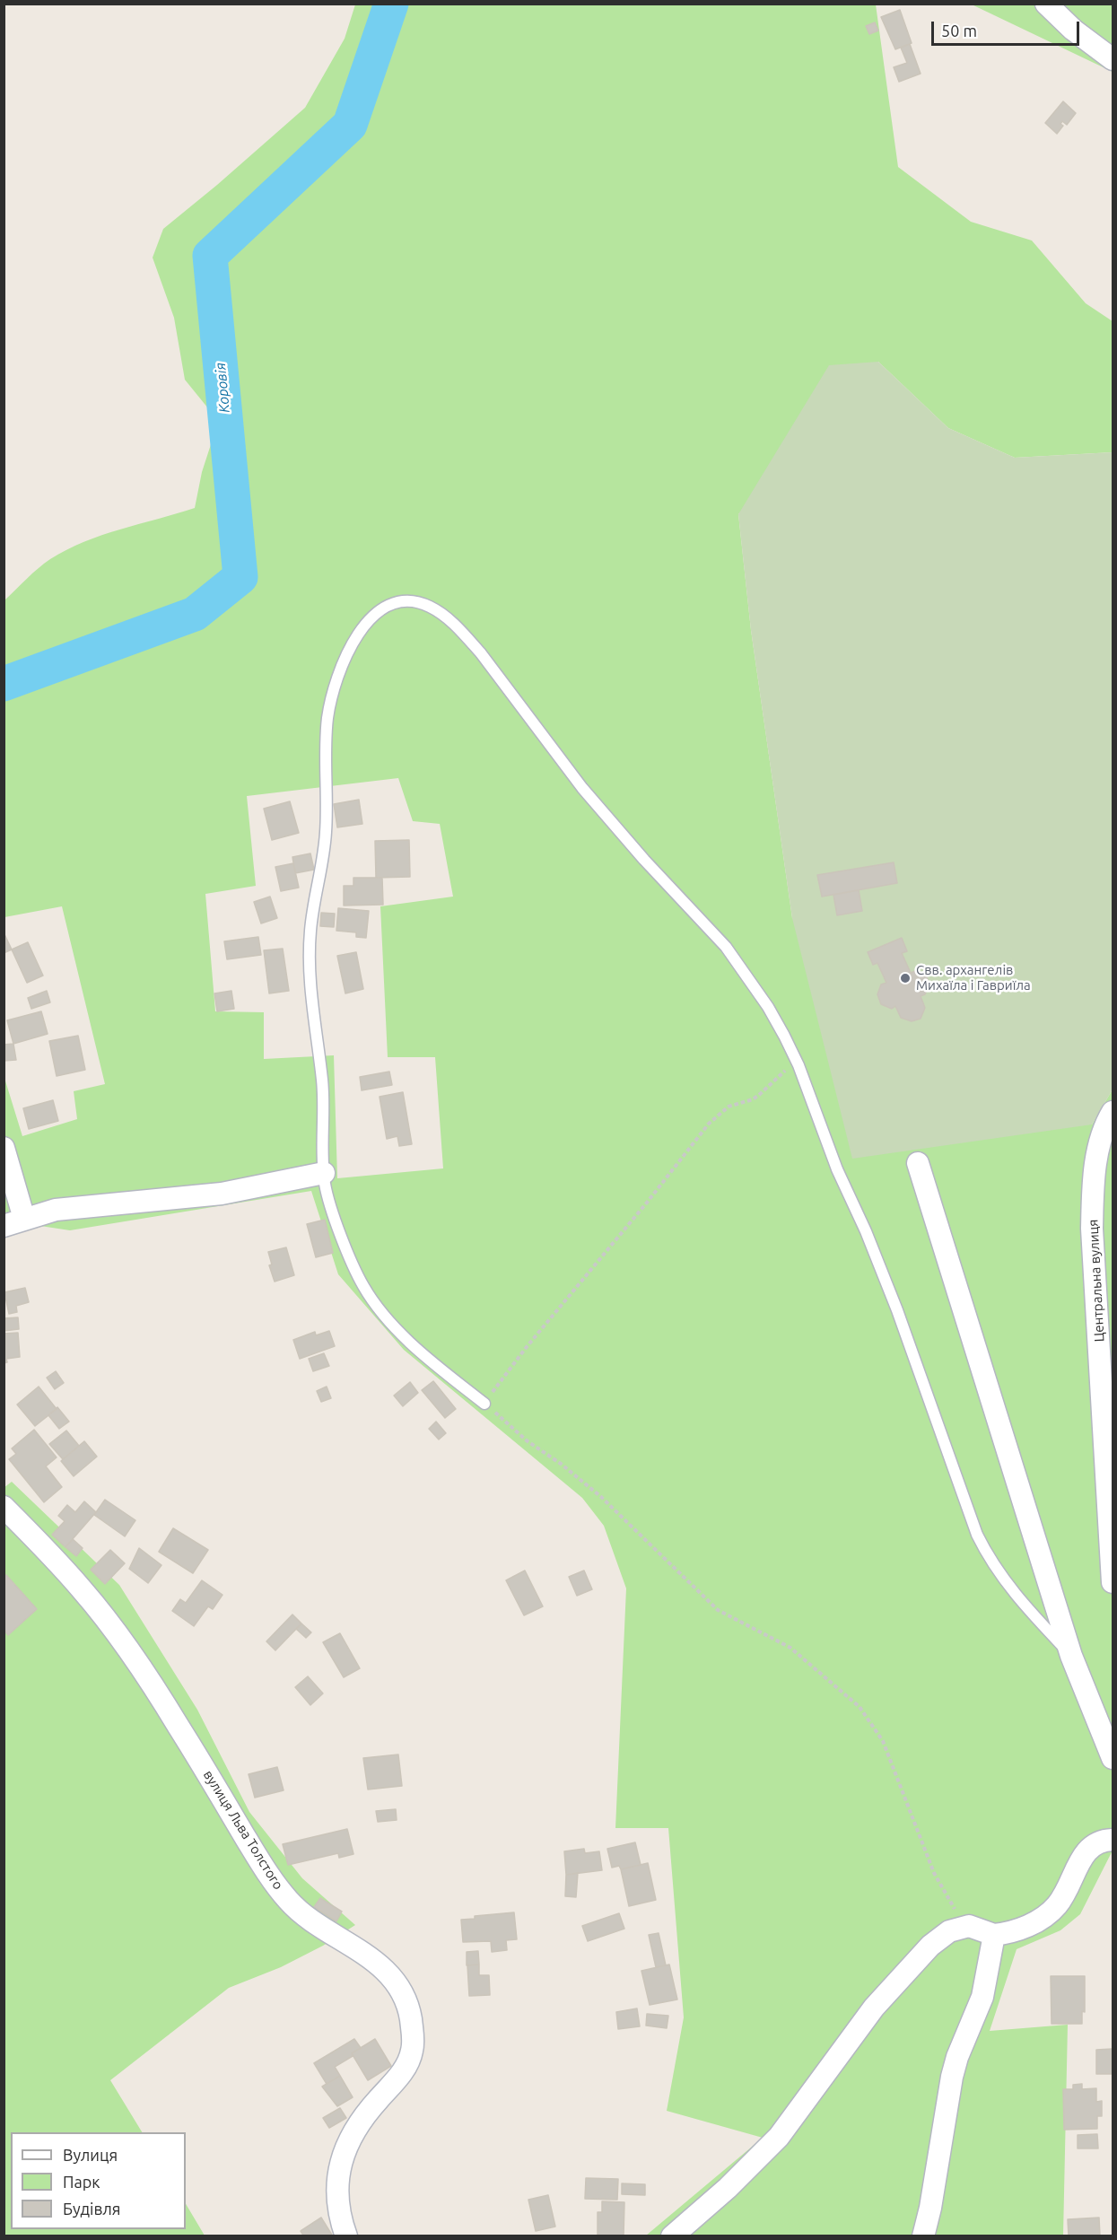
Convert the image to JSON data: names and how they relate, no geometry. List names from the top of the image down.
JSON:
{
  "streets": {
    "street": ["Центральна вулиця", "вулиця Льва Толстого"]
  },
  "water": ["Коровія"],
  "places": ["Свв. архангелів Михаїла і Гавриїла"],
  "legend": ["Вулиця", "Парк", "Будівля"],
  "scale_bar": "50 m"
}
